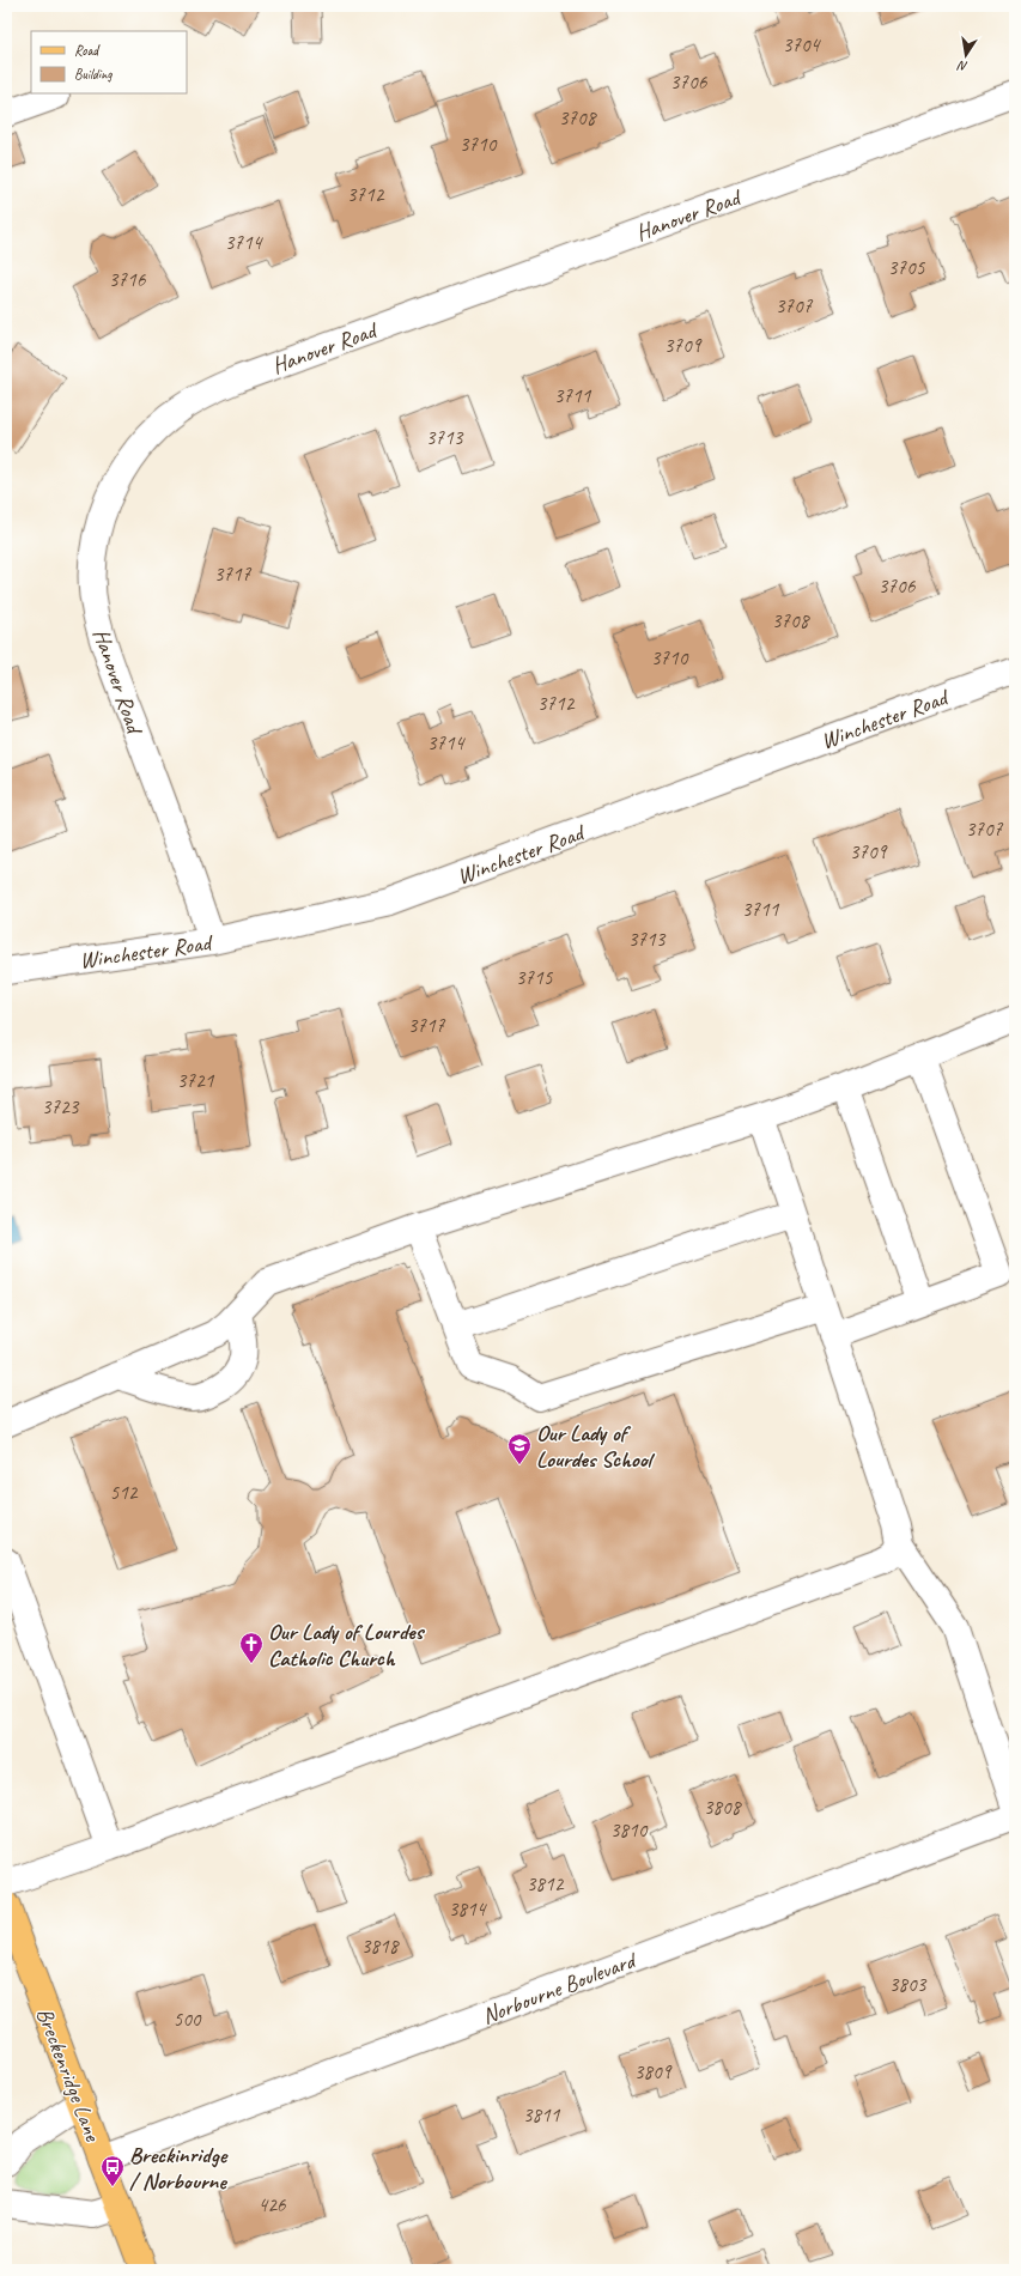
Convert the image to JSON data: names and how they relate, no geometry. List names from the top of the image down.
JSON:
{
  "streets": {
    "main road": ["Breckenridge Lane"],
    "street": ["Hanover Road", "Winchester Road", "Norbourne Boulevard"]
  },
  "crossings": [
    ["Hanover Road", "Winchester Road"],
    ["Norbourne Boulevard", "Breckenridge Lane"]
  ],
  "places": {
    "school or university": ["Our Lady of Lourdes School"],
    "church": ["Our Lady of Lourdes Catholic Church"],
    "bus stop": ["Breckinridge / Norbourne"]
  },
  "house_numbers": [
    "3704",
    "3706",
    "3708",
    "3710",
    "3712",
    "3714",
    "3705",
    "3716",
    "3707",
    "3709",
    "3711",
    "3713",
    "3717",
    "3706",
    "3708",
    "3710",
    "3712",
    "3714",
    "3707",
    "3709",
    "3711",
    "3713",
    "3715",
    "3717",
    "3721",
    "3723",
    "512",
    "3808",
    "3810",
    "3812",
    "3814",
    "3818",
    "3803",
    "500",
    "3809",
    "3811",
    "426"
  ],
  "legend": ["Road", "Building"],
  "north": "bottom"
}
